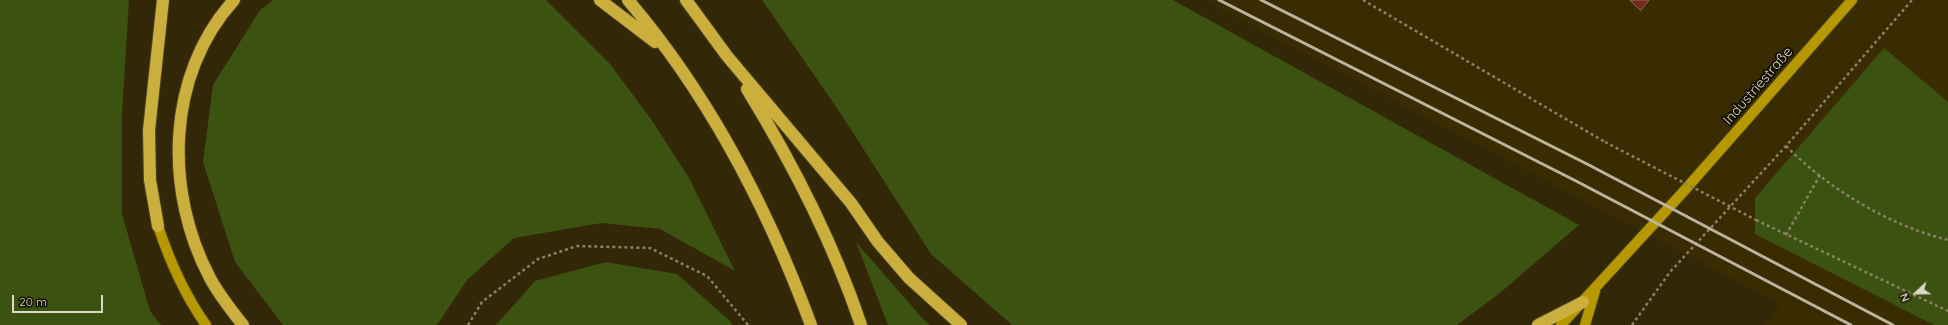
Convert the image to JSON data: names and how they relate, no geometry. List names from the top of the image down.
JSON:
{
  "streets": {
    "main road": ["Industriestraße"]
  },
  "scale_bar": "20 m",
  "north": "left"
}
